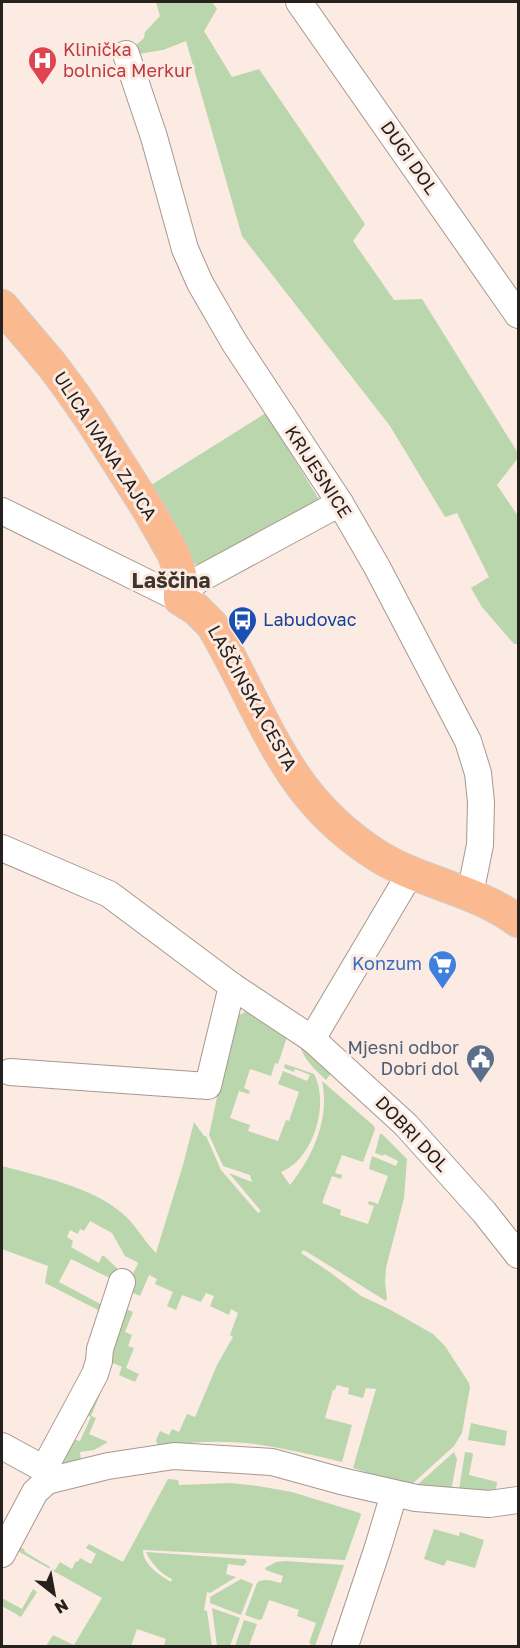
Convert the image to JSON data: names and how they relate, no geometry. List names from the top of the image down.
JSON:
{
  "streets": {
    "main road": ["ULICA IVANA ZAJCA", "LAŠČINSKA CESTA"],
    "street": ["DUGI DOL", "KRIJESNICE", "DOBRI DOL"]
  },
  "crossings": [
    ["ULICA IVANA ZAJCA", "LAŠČINSKA CESTA"],
    ["KRIJESNICE", "LAŠČINSKA CESTA"]
  ],
  "districts": ["Laščina"],
  "places": {
    "hospital": ["Klinička bolnica Merkur"],
    "bus stop": ["Labudovac"],
    "supermarket": ["Konzum"],
    "public building": ["Mjesni odbor Dobri dol"]
  },
  "north": "bottom right"
}
